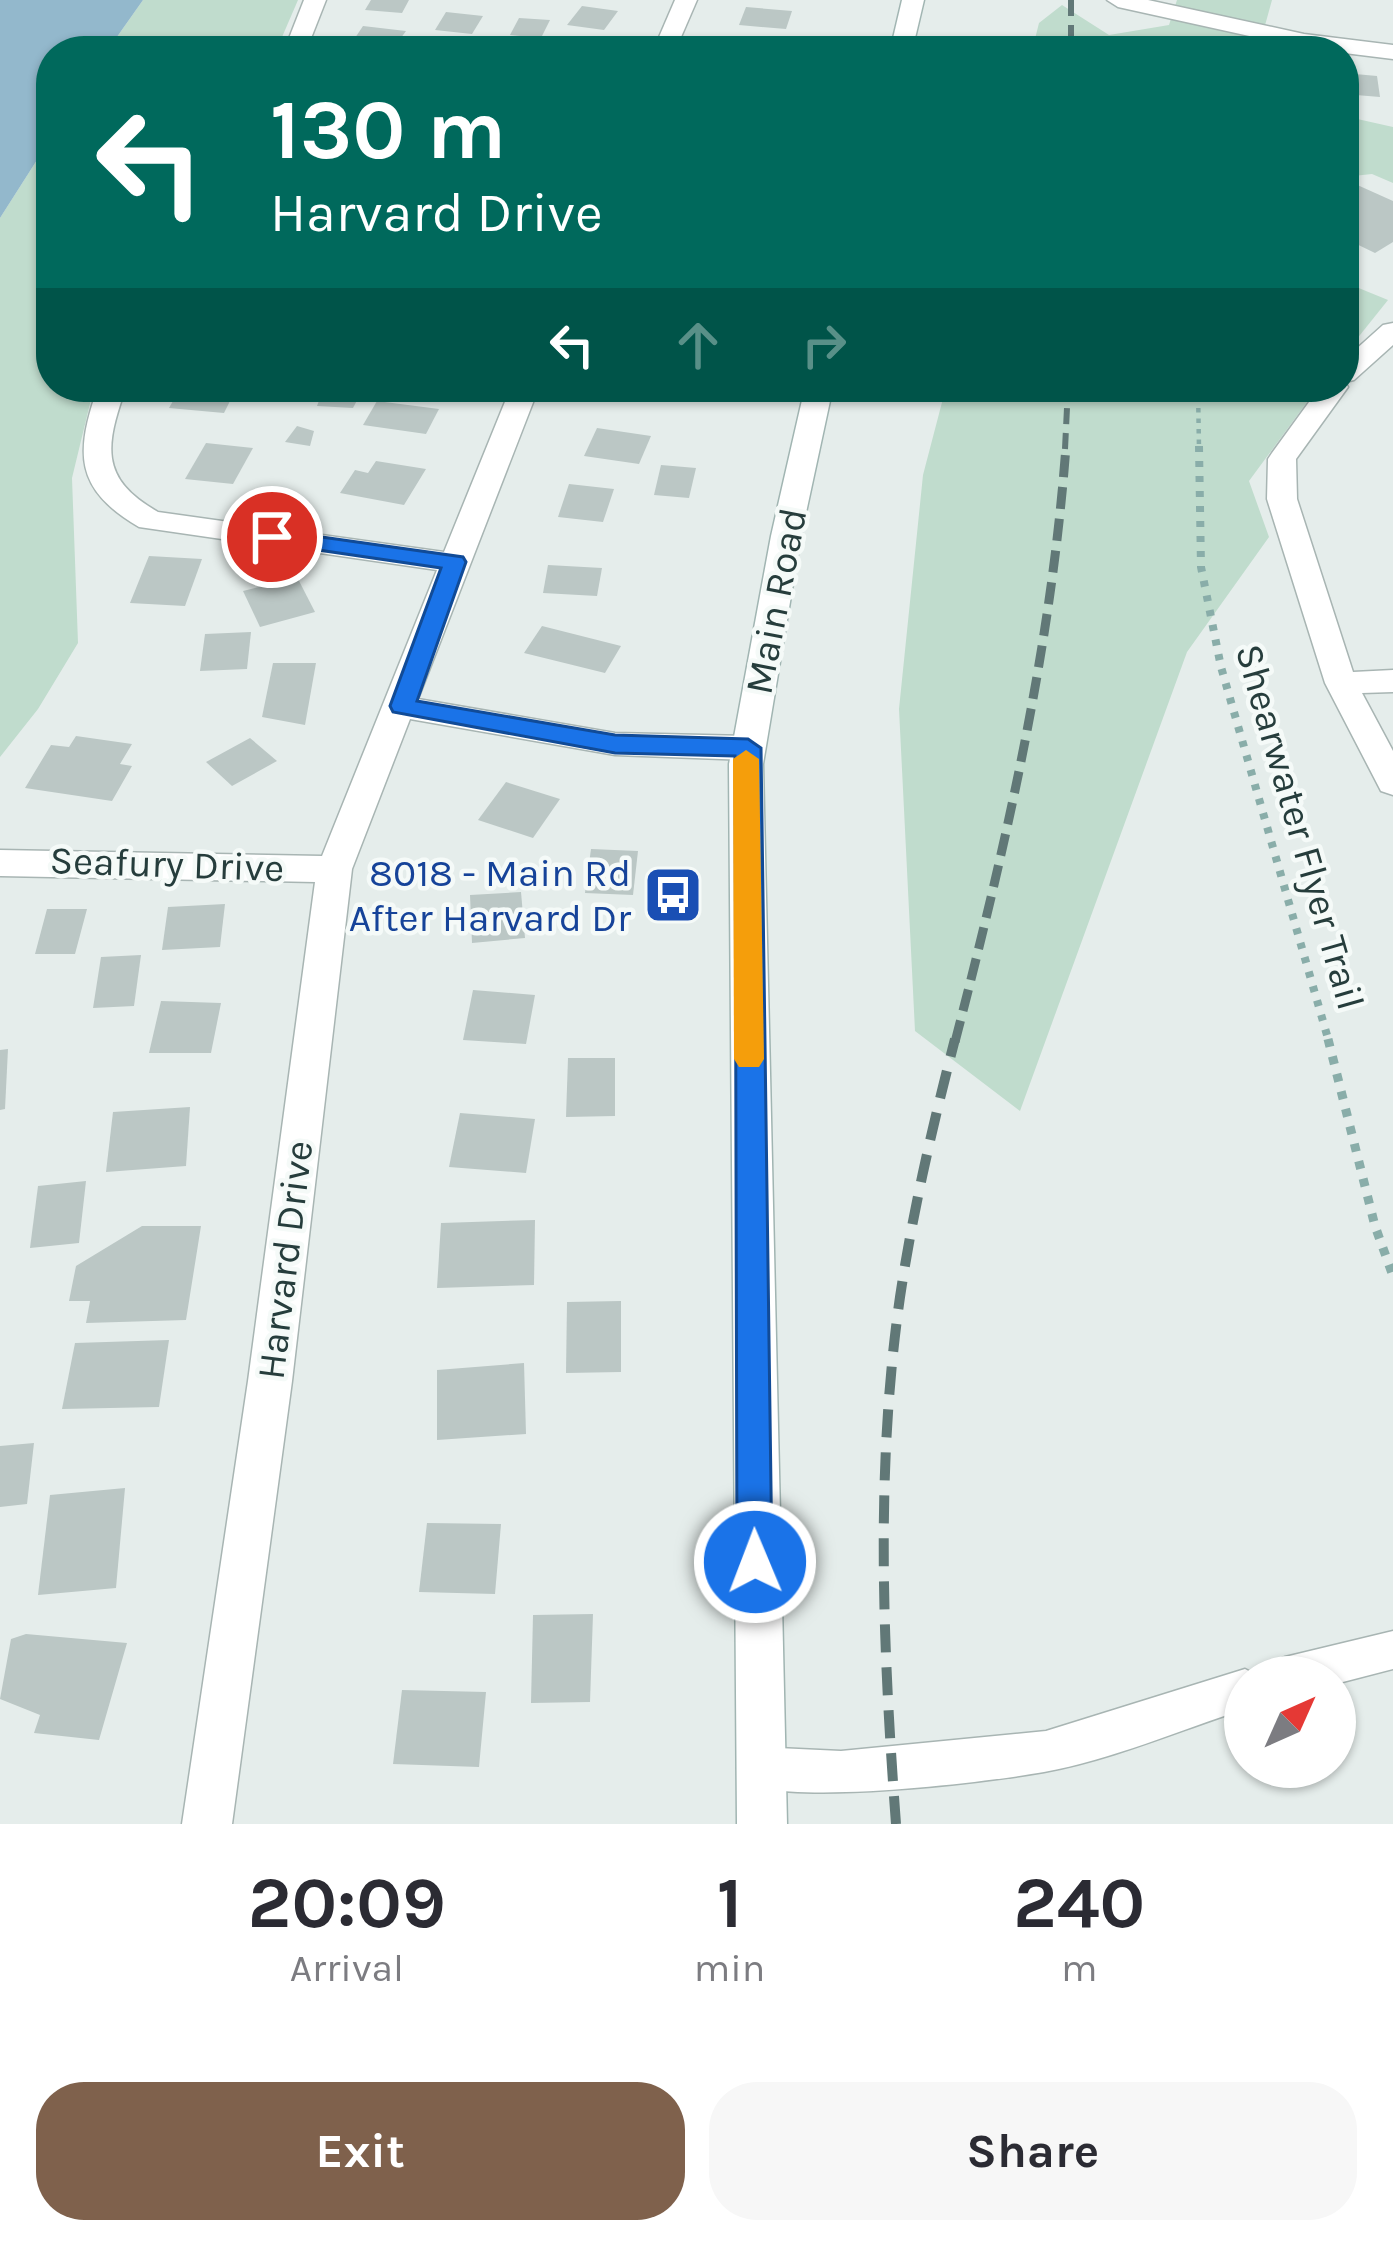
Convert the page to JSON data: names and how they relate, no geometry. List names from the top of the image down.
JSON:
{
  "streets": {
    "street": ["Main Road", "Seafury Drive", "Harvard Drive"],
    "path": ["Shearwater Flyer Trail"]
  },
  "crossings": [
    ["Seafury Drive", "Harvard Drive"]
  ],
  "places": {
    "bus stop": ["8018 - Main Rd After Harvard Dr"]
  },
  "north": "top right",
  "page": {
    "turn": ["130 m", "Harvard Drive"],
    "eta": [
      "20:09",
      "Arrival",
      "1",
      "min",
      "240",
      "m"
    ],
    "buttons": ["Exit", "Share"]
  }
}
